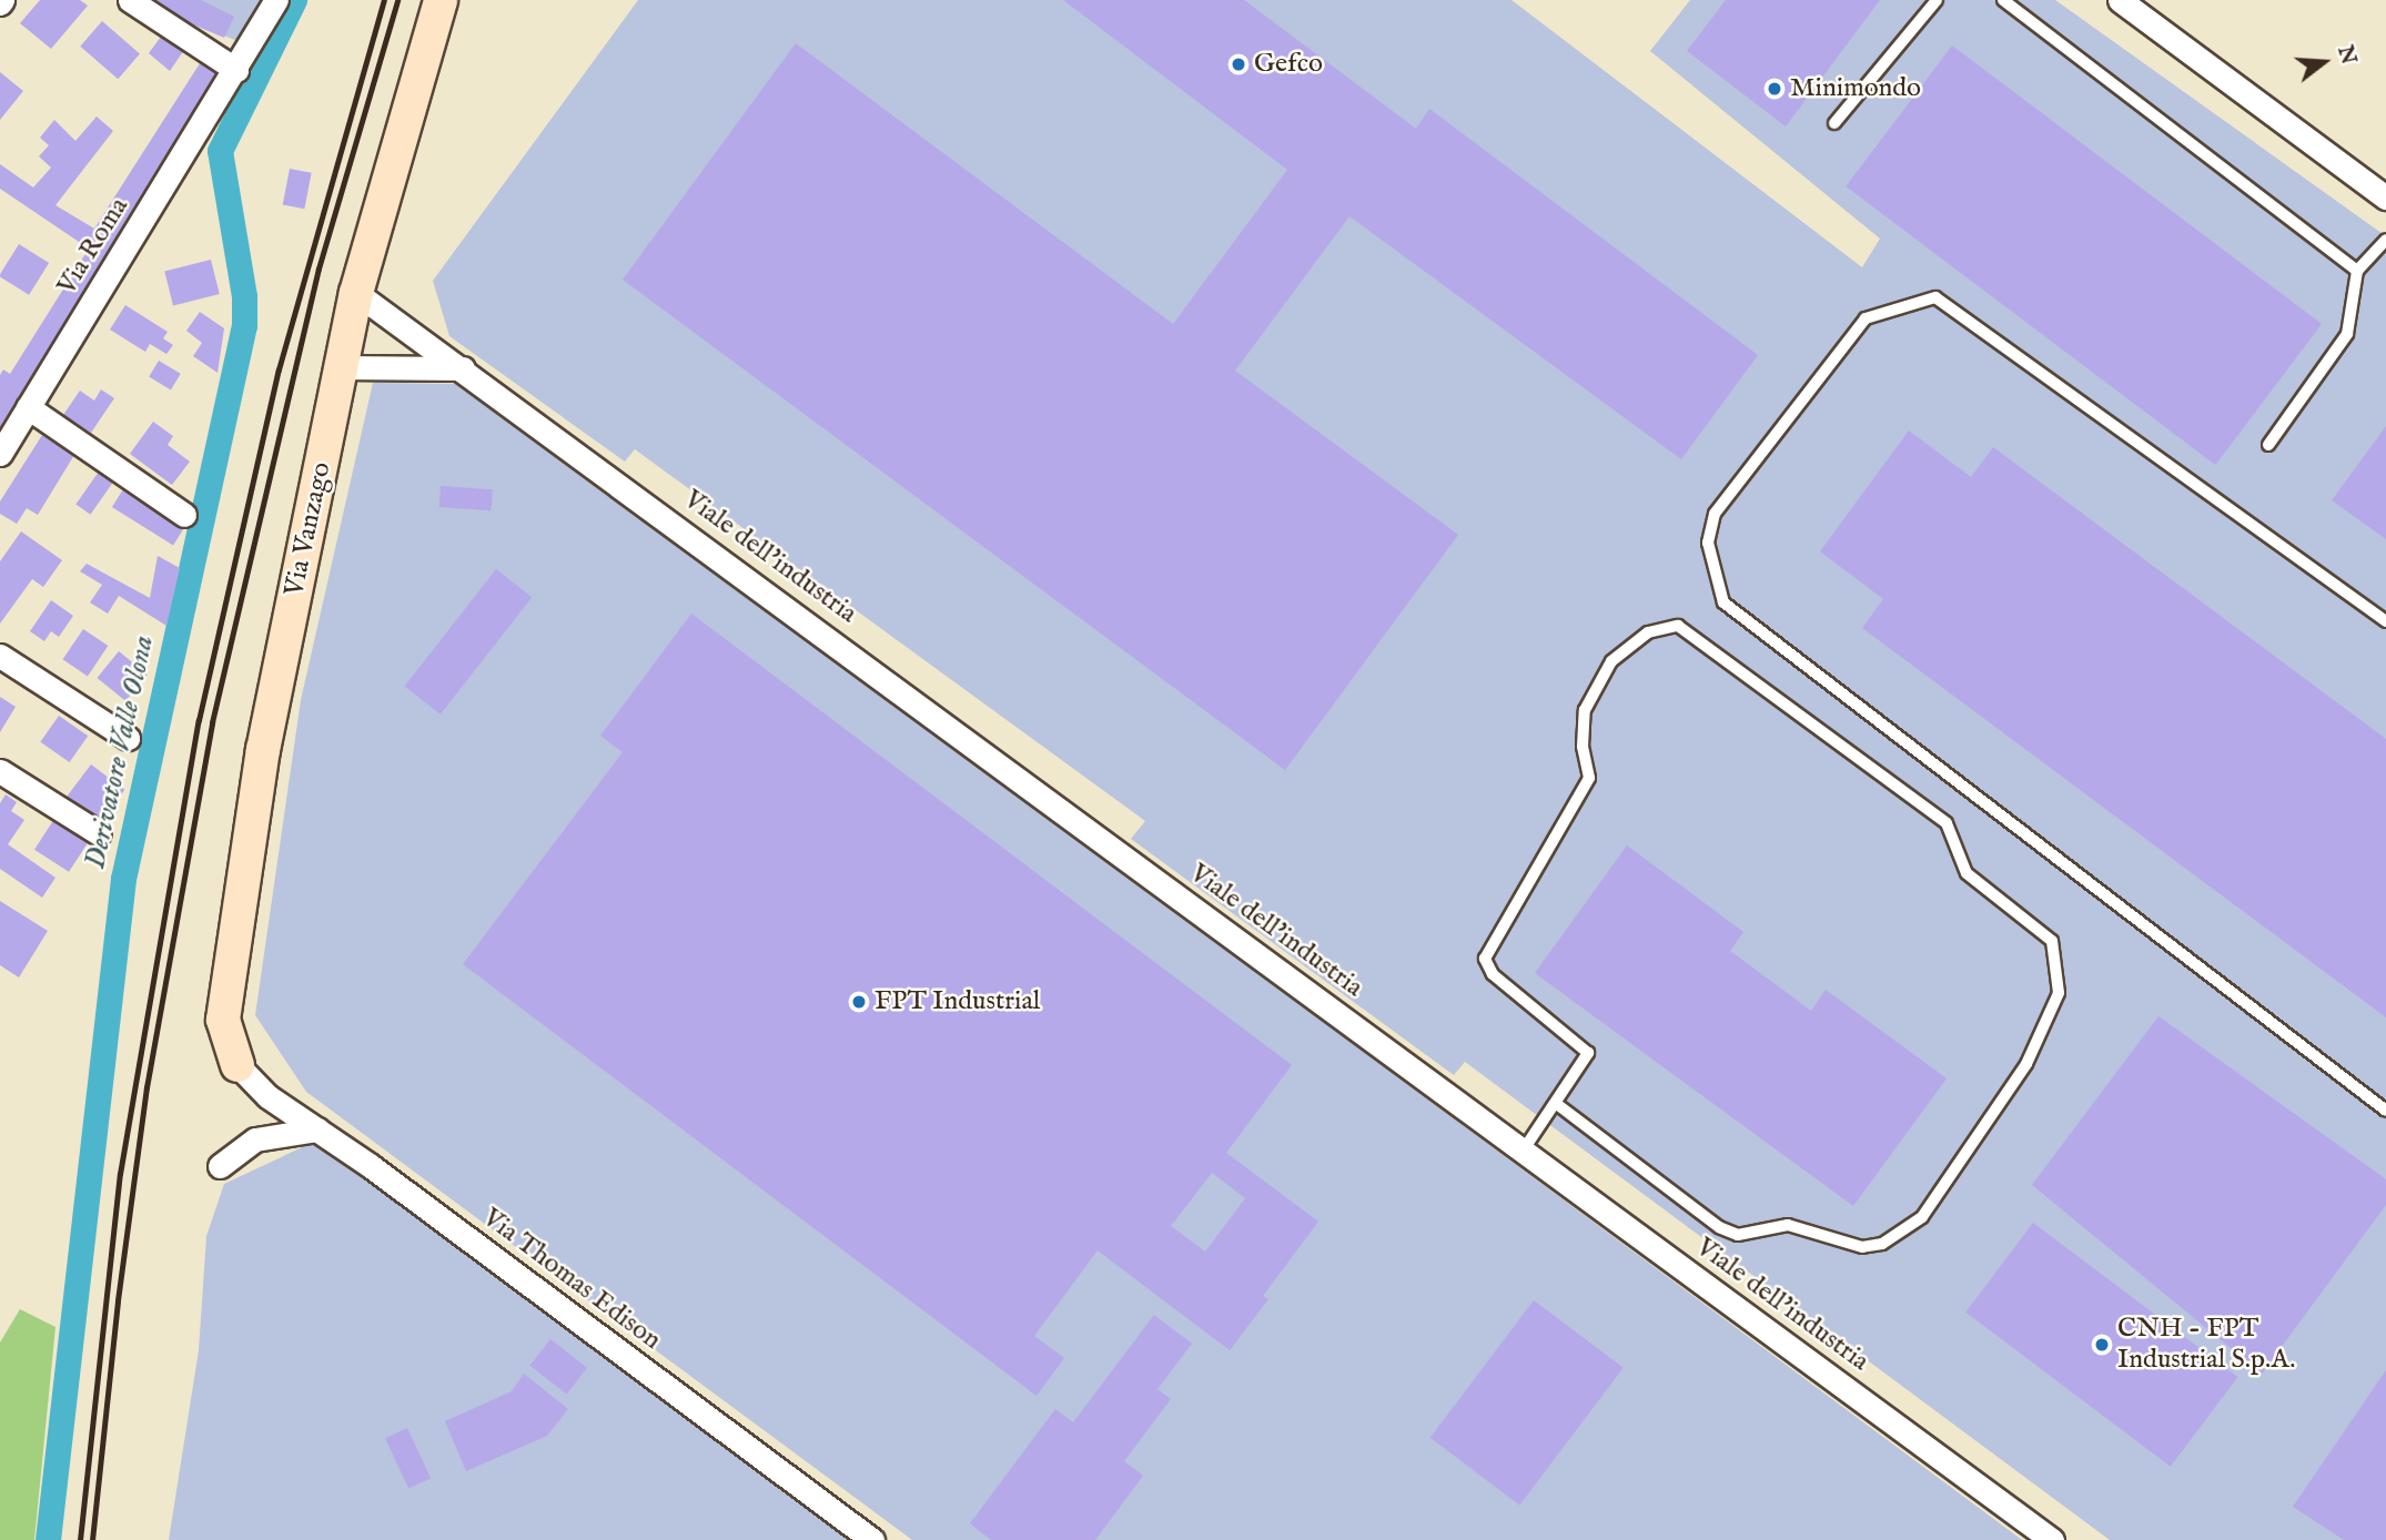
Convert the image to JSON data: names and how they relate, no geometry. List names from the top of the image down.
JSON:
{
  "streets": {
    "street": [
      "Via Roma",
      "Via Vanzago",
      "Viale dell'industria",
      "Via Thomas Edison"
    ]
  },
  "crossings": [
    ["Via Vanzago", "Viale dell'industria"],
    ["Via Vanzago", "Via Thomas Edison"]
  ],
  "water": ["Derivatore Valle Olona"],
  "places": [
    "Gefco",
    "Minimondo",
    "FPT Industrial",
    "CNH - FPT Industrial S.p.A."
  ],
  "north": "right"
}
